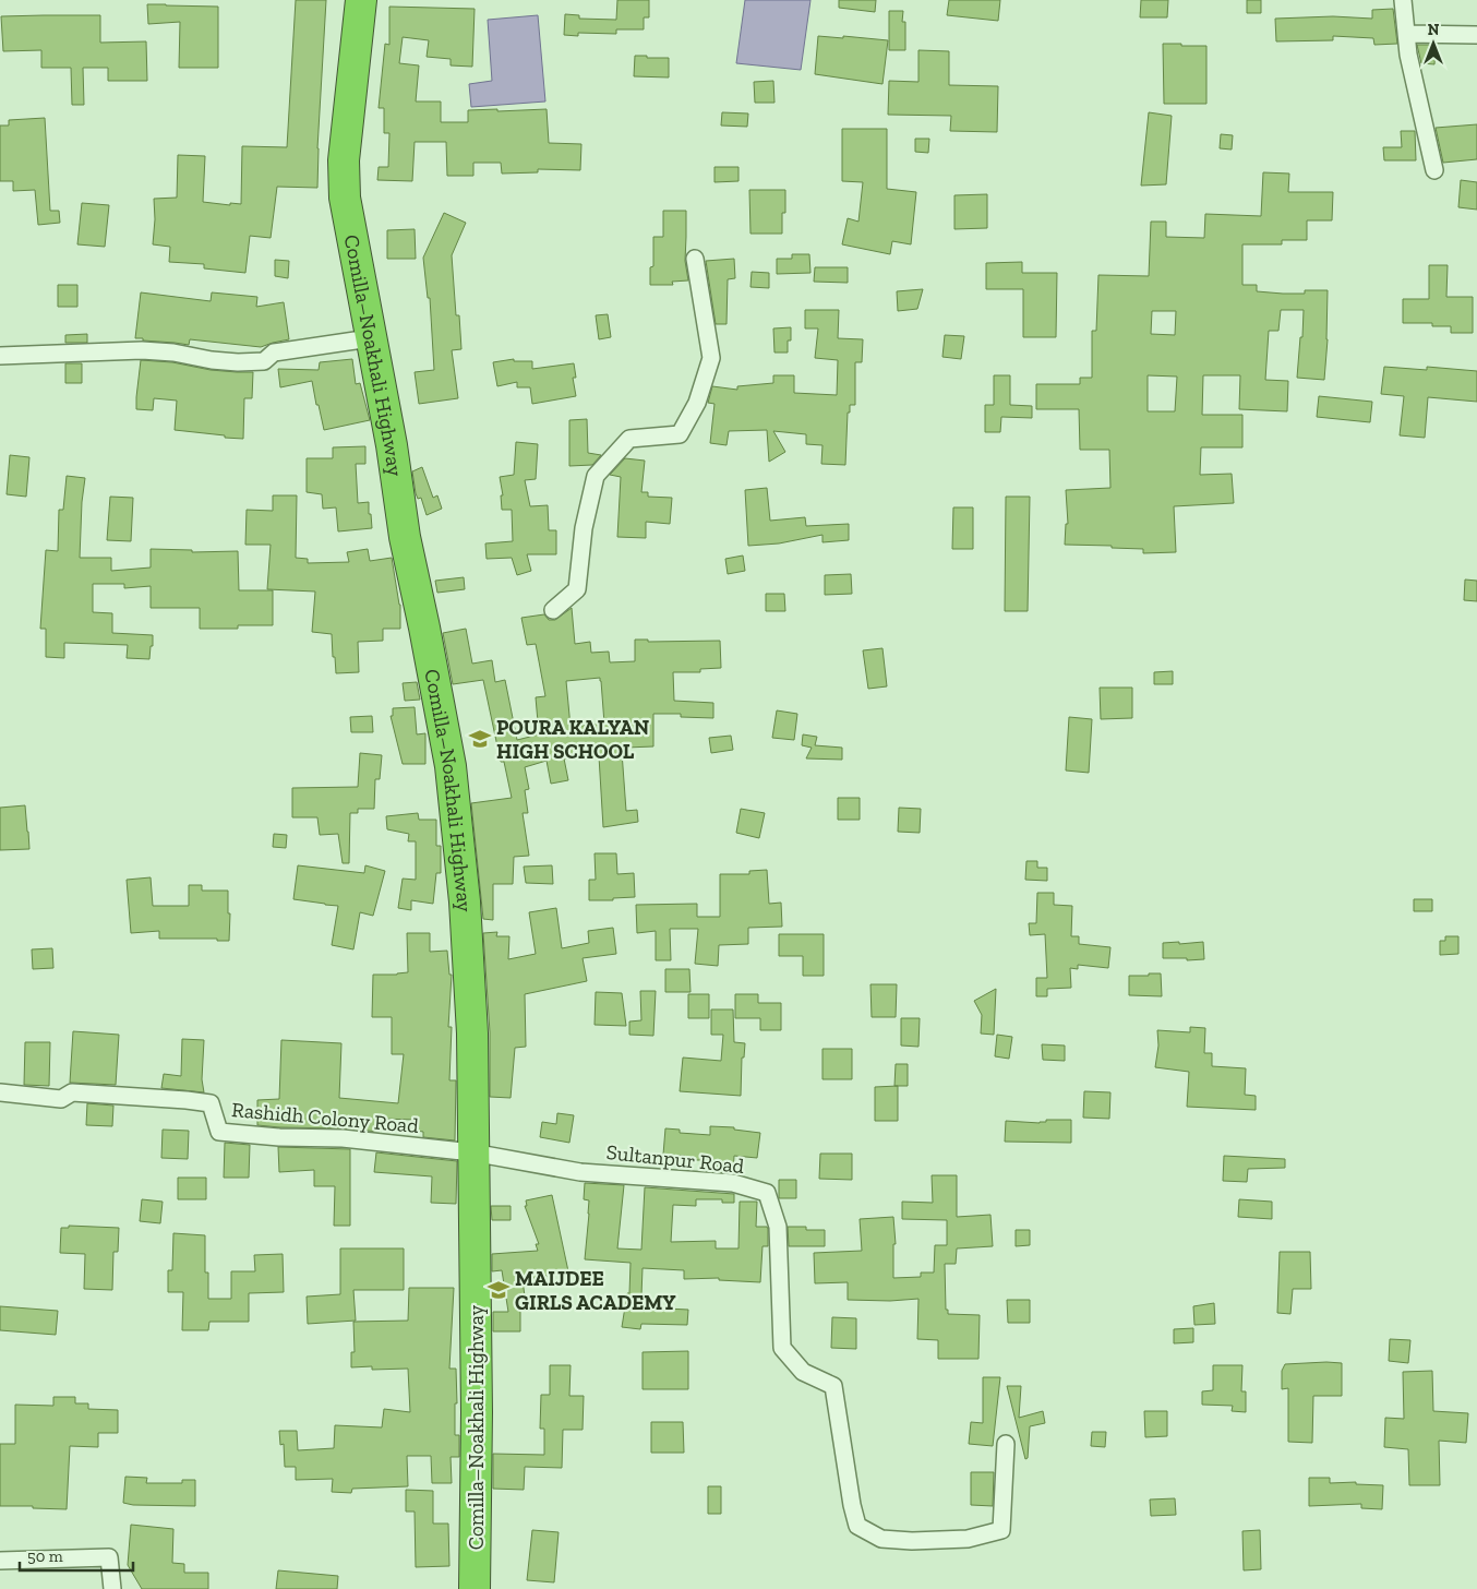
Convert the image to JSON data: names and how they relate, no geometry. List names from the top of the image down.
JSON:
{
  "streets": {
    "highway": ["Comilla–Noakhali Highway"],
    "street": ["Rashidh Colony Road", "Sultanpur Road"]
  },
  "crossings": [
    ["Comilla–Noakhali Highway", "Rashidh Colony Road"],
    ["Comilla–Noakhali Highway", "Sultanpur Road"],
    ["Rashidh Colony Road", "Sultanpur Road"]
  ],
  "places": {
    "school or university": ["POURA KALYAN HIGH SCHOOL", "MAIJDEE GIRLS ACADEMY"]
  },
  "scale_bar": "50 m",
  "north": "top"
}
